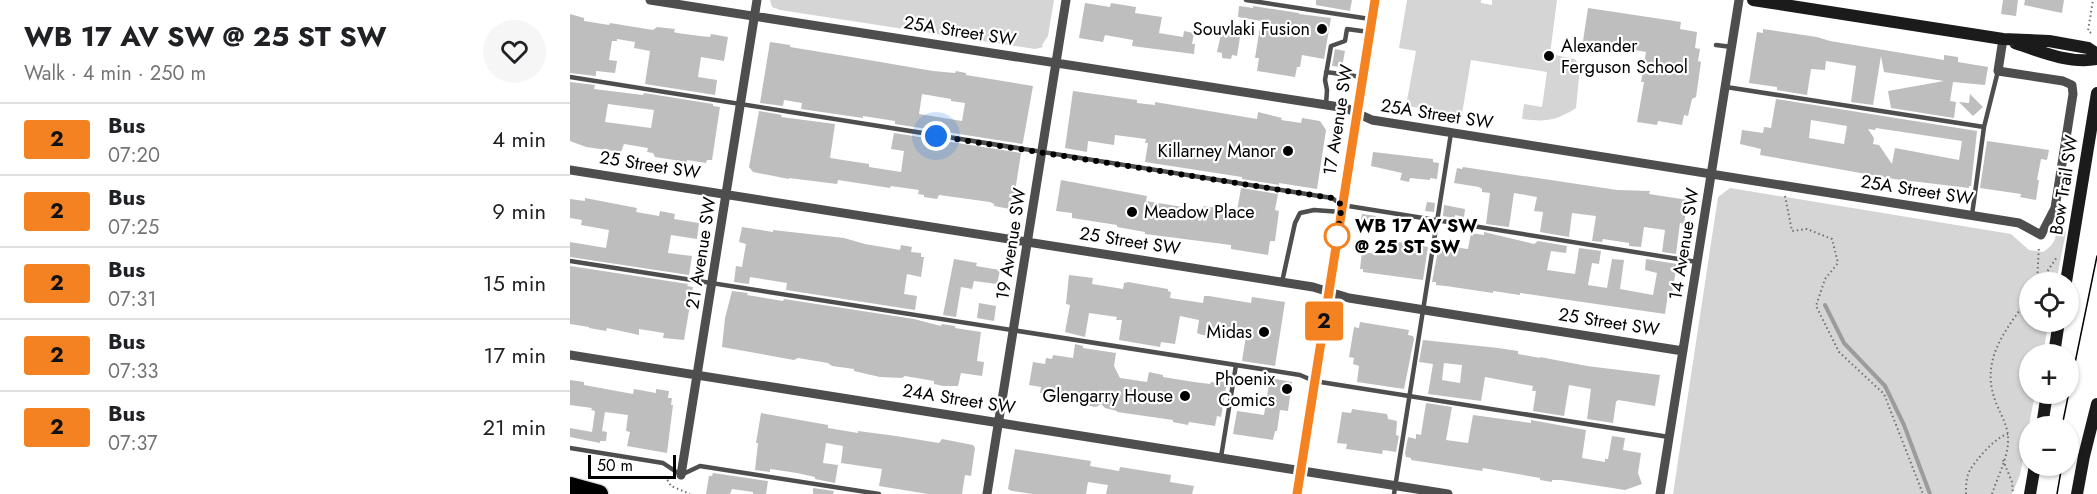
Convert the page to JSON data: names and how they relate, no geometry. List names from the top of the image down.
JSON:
{
  "streets": {
    "main road": ["17 Avenue SW", "Bow Trail SW"],
    "street": [
      "25A Street SW",
      "25 Street SW",
      "19 Avenue SW",
      "14 Avenue SW",
      "21 Avenue SW",
      "24A Street SW"
    ]
  },
  "crossings": [
    ["25A Street SW", "17 Avenue SW"],
    ["25A Street SW", "19 Avenue SW"],
    ["25A Street SW", "14 Avenue SW"],
    ["25A Street SW", "21 Avenue SW"],
    ["17 Avenue SW", "25 Street SW"],
    ["17 Avenue SW", "24A Street SW"],
    ["25 Street SW", "19 Avenue SW"],
    ["25 Street SW", "14 Avenue SW"],
    ["25 Street SW", "21 Avenue SW"],
    ["19 Avenue SW", "24A Street SW"],
    ["21 Avenue SW", "24A Street SW"]
  ],
  "places": [
    "Souvlaki Fusion",
    "Alexander Ferguson School",
    "Killarney Manor",
    "Meadow Place",
    "WB 17 AV SW @ 25 ST SW",
    "Midas",
    "Phoenix Comics",
    "Glengarry House"
  ],
  "lines": ["bus line 2"],
  "scale_bar": "50 m",
  "page": {
    "heading": ["WB 17 AV SW @ 25 ST SW", "Walk · 4 min · 250 m"],
    "on_map": "2",
    "list": [
      {
        "mark": "2",
        "name": "Bus",
        "note": "07:20",
        "value": "4 min"
      },
      {
        "mark": "2",
        "name": "Bus",
        "note": "07:25",
        "value": "9 min"
      },
      {
        "mark": "2",
        "name": "Bus",
        "note": "07:31",
        "value": "15 min"
      },
      {
        "mark": "2",
        "name": "Bus",
        "note": "07:33",
        "value": "17 min"
      },
      {
        "mark": "2",
        "name": "Bus",
        "note": "07:37",
        "value": "21 min"
      }
    ],
    "map_buttons": ["+", "−"],
    "scale": "50 m"
  }
}
